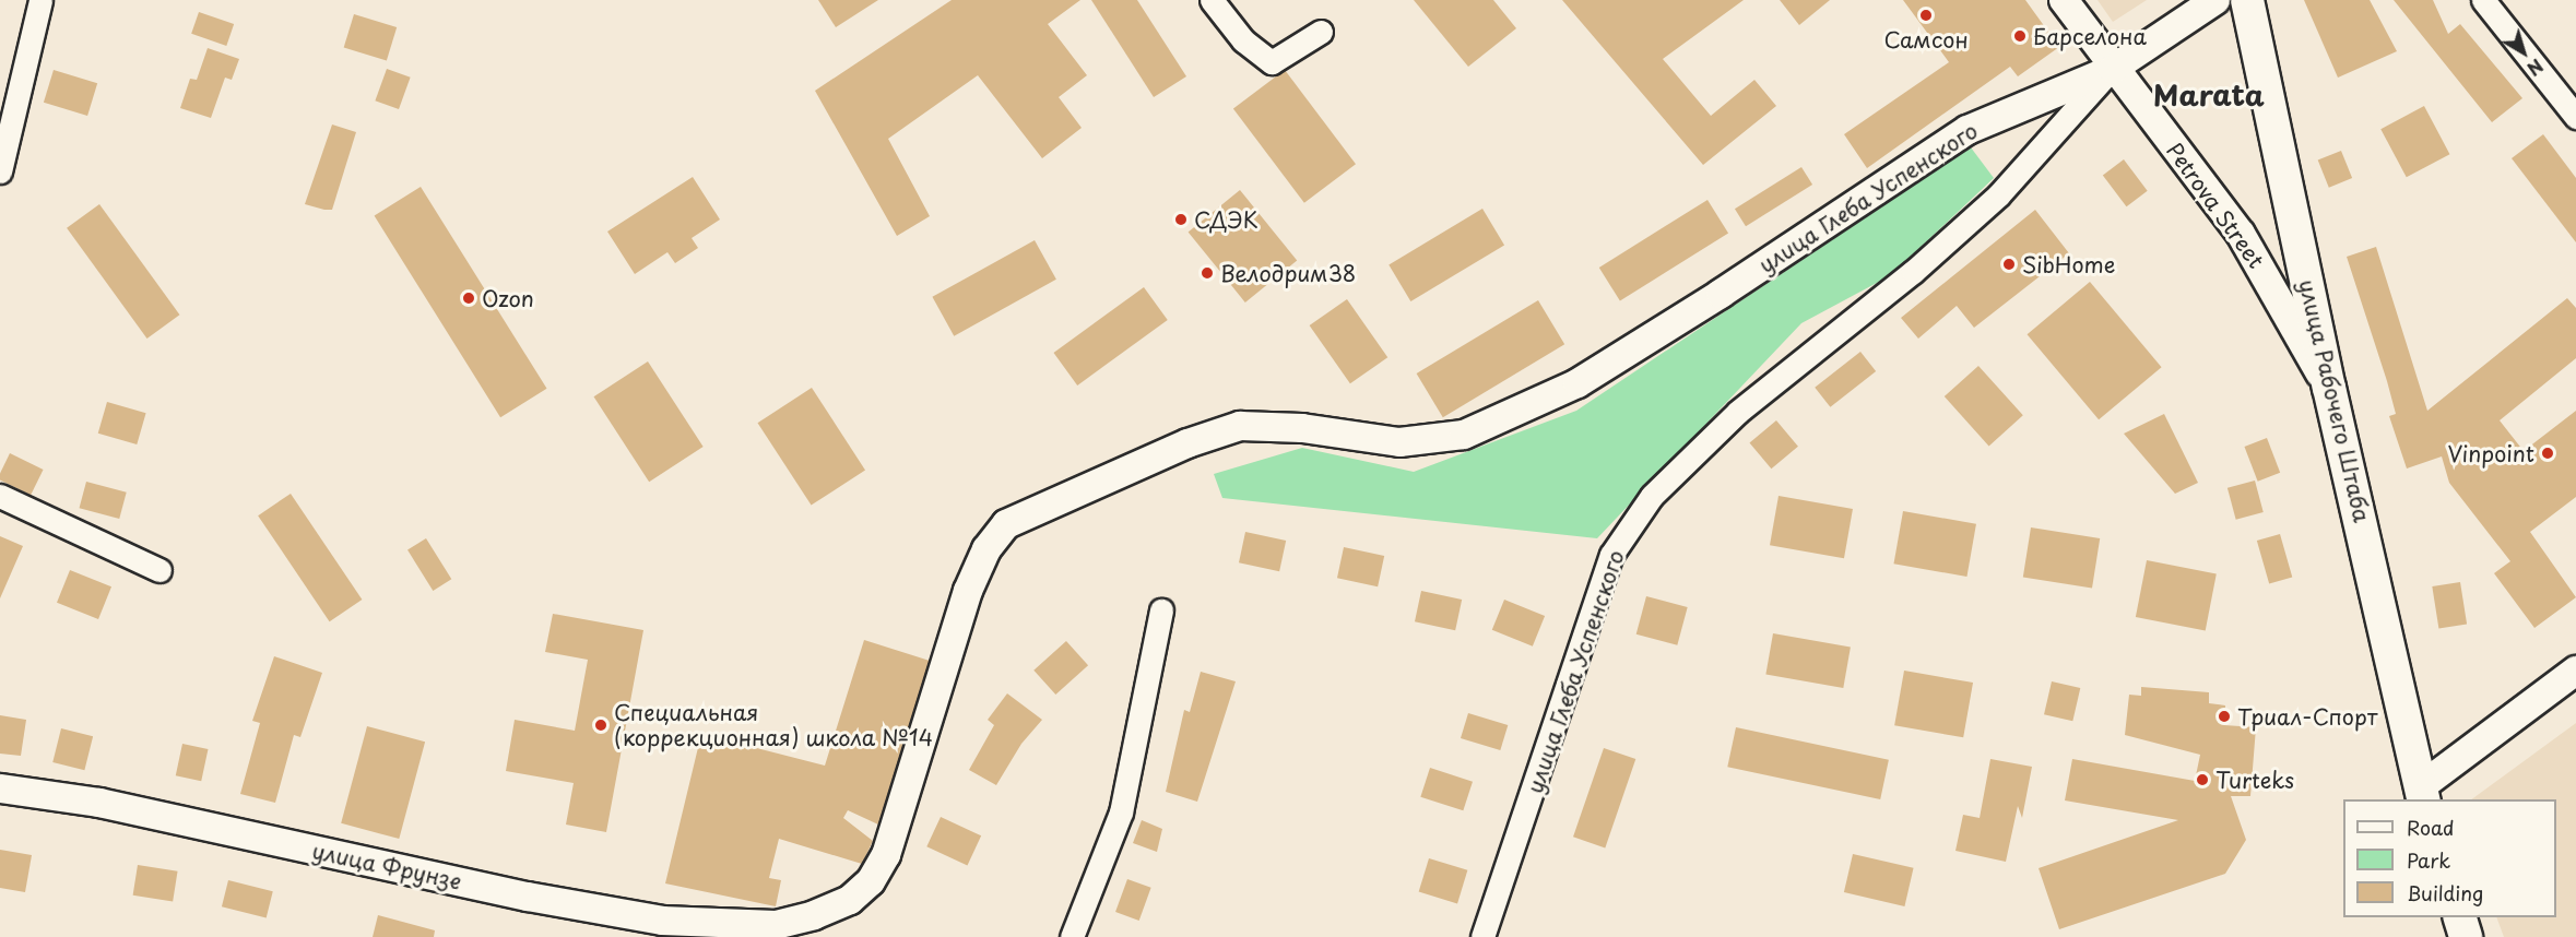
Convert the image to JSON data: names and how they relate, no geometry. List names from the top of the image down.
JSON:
{
  "streets": {
    "main road": ["улица Рабочего Штаба"],
    "street": ["улица Глеба Успенского", "Petrova Street", "улица Фрунзе"]
  },
  "crossings": [
    ["улица Глеба Успенского", "Petrova Street"],
    ["улица Глеба Успенского", "улица Фрунзе"],
    ["Petrova Street", "улица Рабочего Штаба"]
  ],
  "districts": ["Marata"],
  "places": [
    "Самсон",
    "Барселона",
    "СДЭК",
    "SibHome",
    "Велодрим38",
    "Ozon",
    "Vinpoint",
    "Триал-Спорт",
    "Специальная (коррекционная) школа №14",
    "Turteks"
  ],
  "legend": ["Road", "Park", "Building"],
  "north": "bottom right"
}
